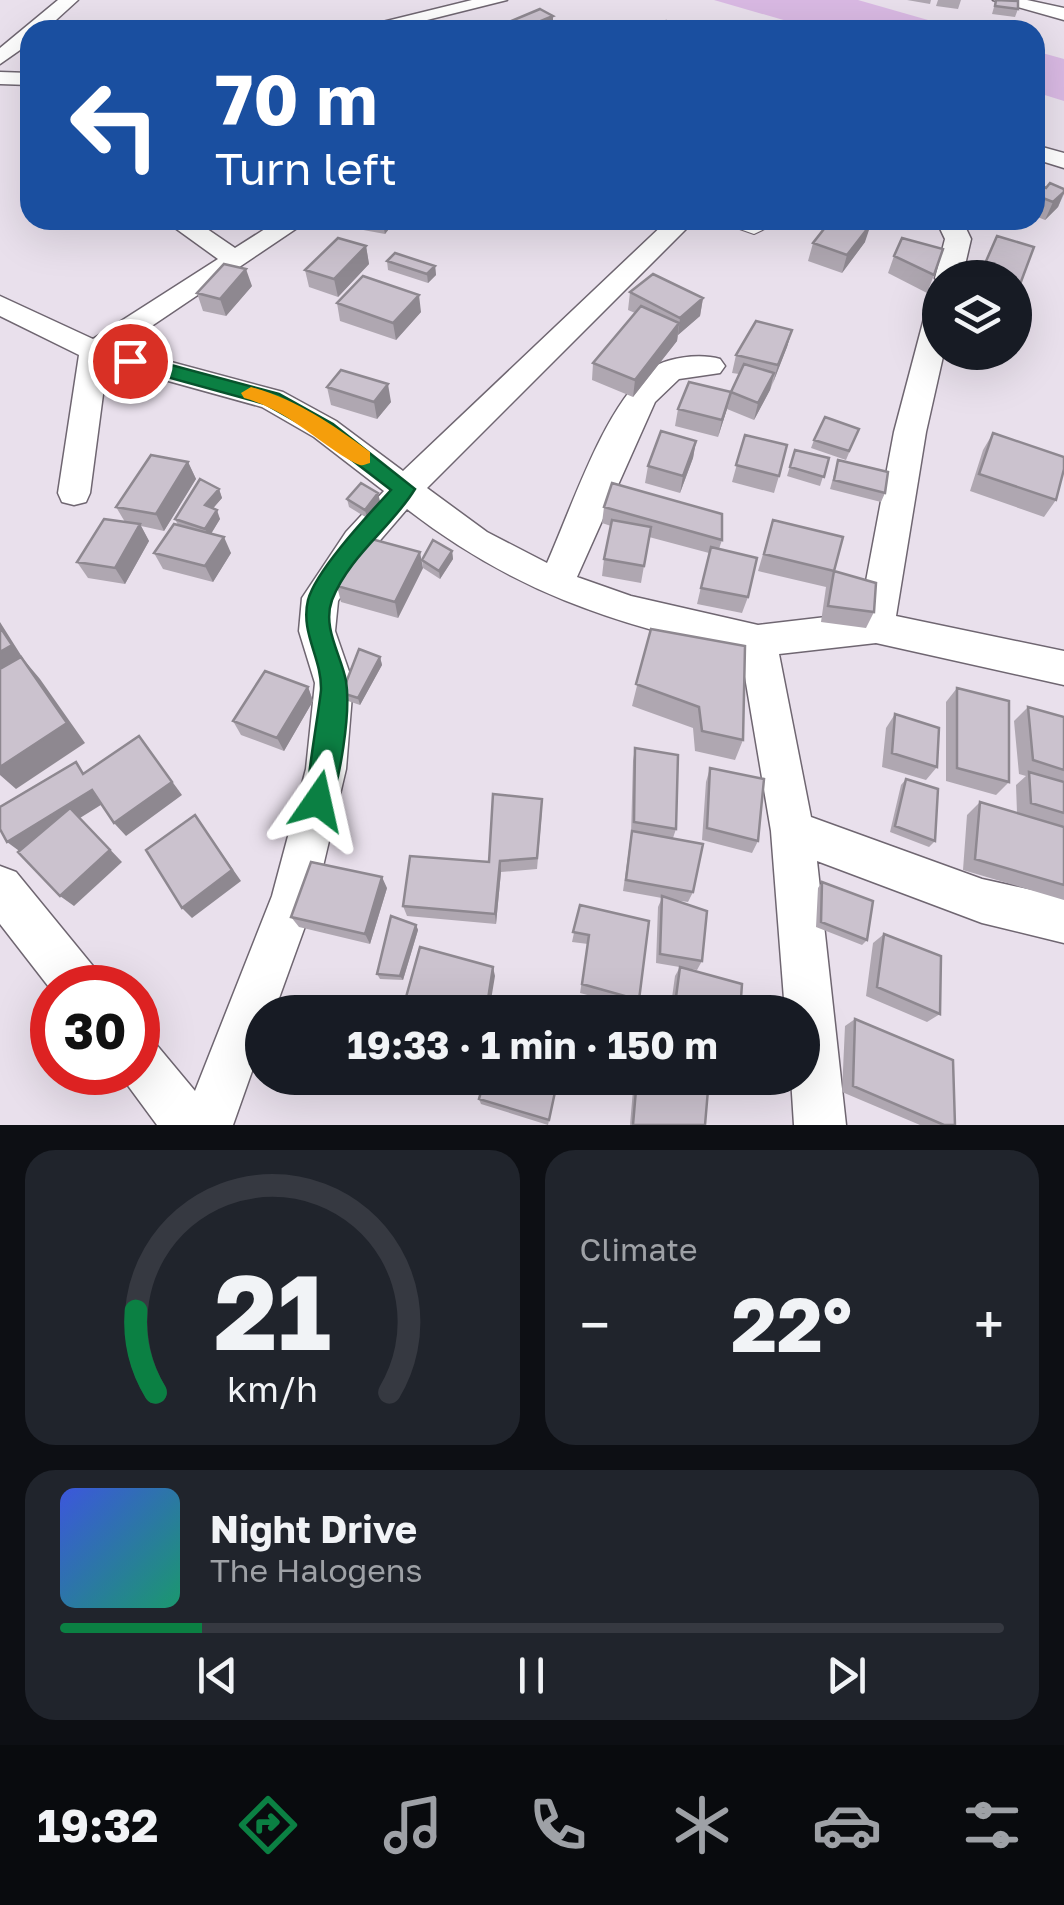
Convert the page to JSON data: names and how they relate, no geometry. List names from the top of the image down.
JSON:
{
  "page": {
    "turn": ["70 m", "Turn left"],
    "limit": "30",
    "trip": "19:33 · 1 min · 150 m",
    "tile": "Climate",
    "heat": ["−", "22°", "+"],
    "song": ["Night Drive", "The Halogens"],
    "tabs": "19:32",
    "gauge": ["21", "km/h"]
  }
}
